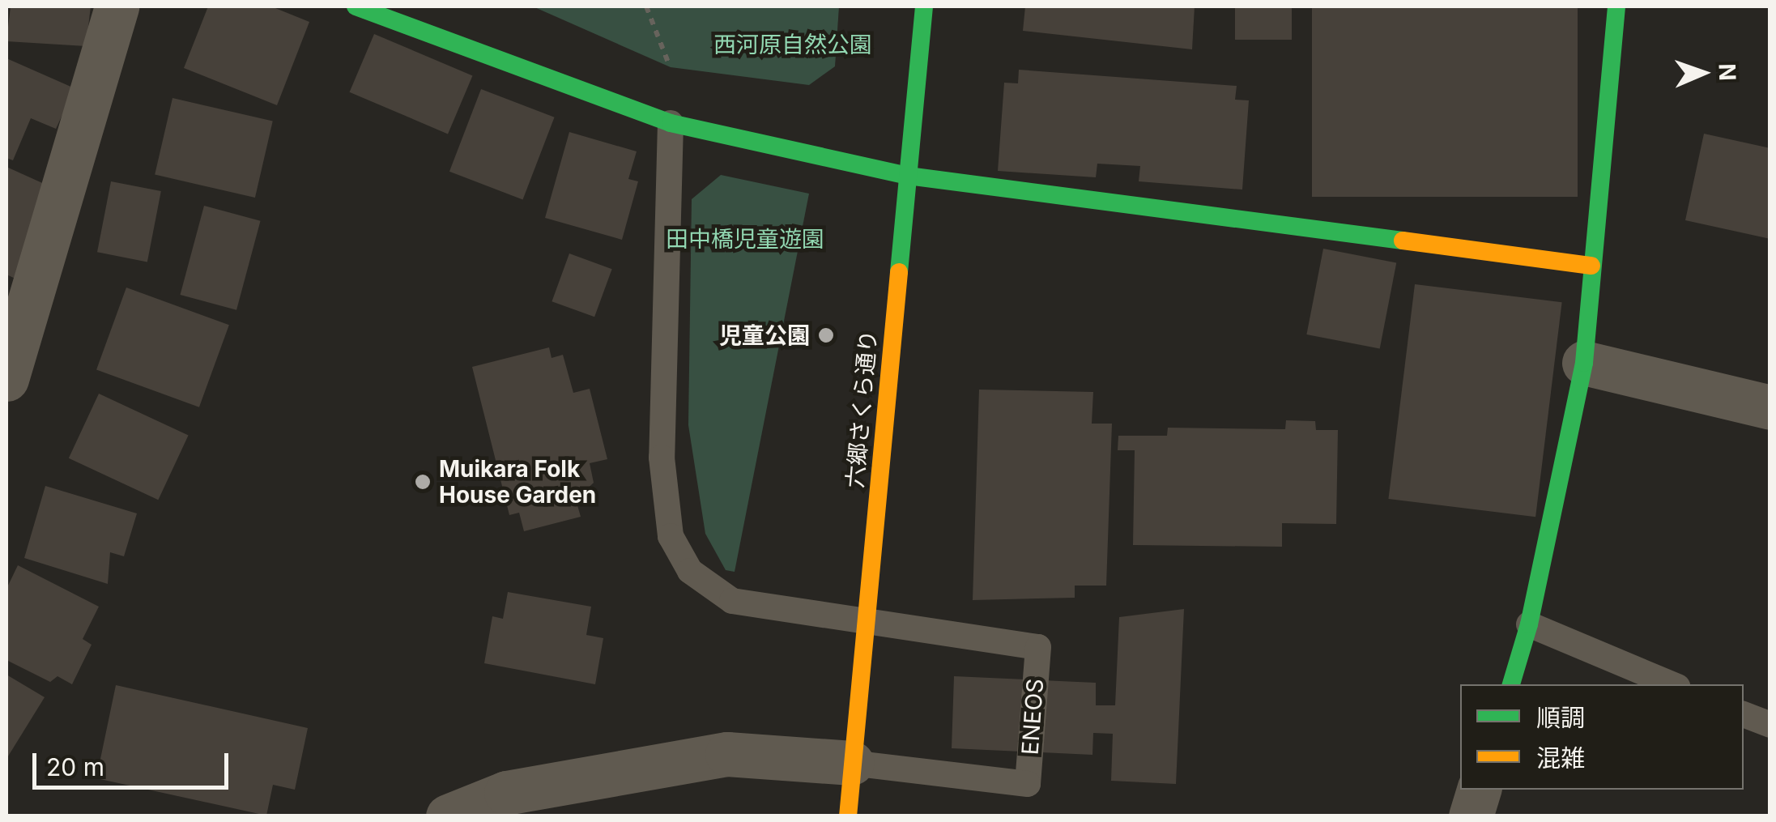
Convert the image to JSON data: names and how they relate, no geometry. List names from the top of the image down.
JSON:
{
  "streets": {
    "street": ["六郷さくら通り"],
    "lane": ["ENEOS"]
  },
  "crossings": [
    ["六郷さくら通り", "ENEOS"]
  ],
  "parks": ["西河原自然公園", "田中橋児童遊園"],
  "places": ["児童公園", "Muikara Folk House Garden"],
  "legend": ["順調", "混雑"],
  "scale_bar": "20 m",
  "north": "right"
}
